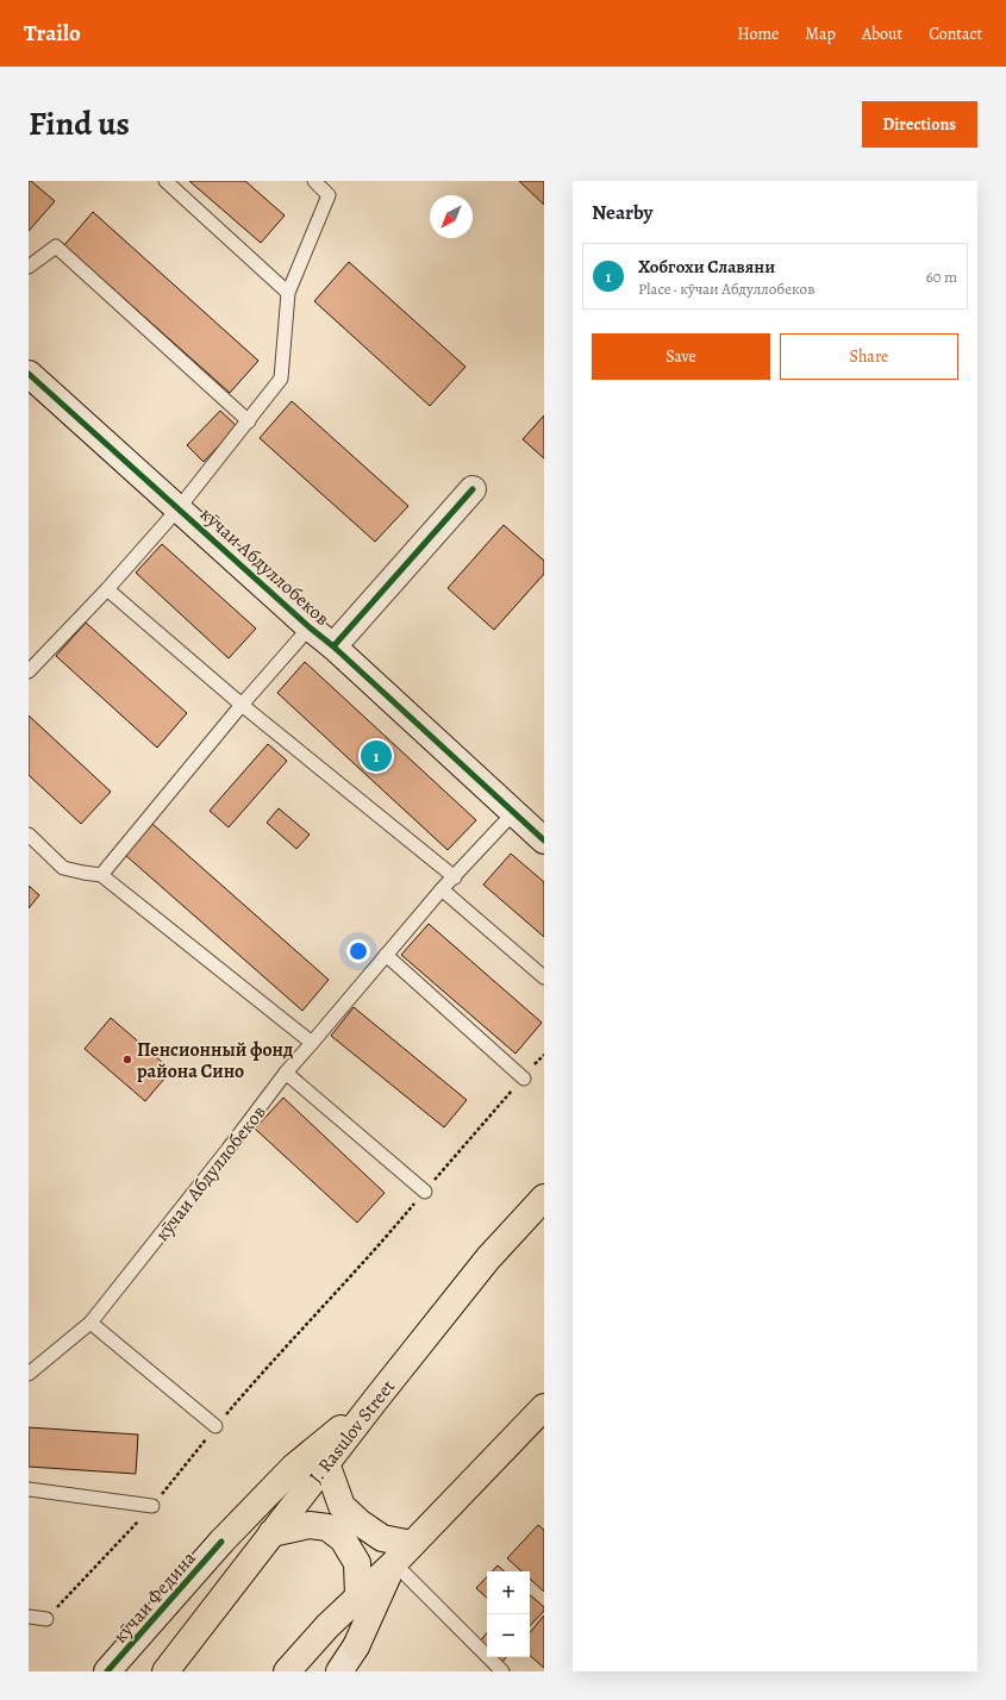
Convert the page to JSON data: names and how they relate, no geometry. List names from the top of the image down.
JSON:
{
  "streets": {
    "main road": ["J. Rasulov Street"],
    "street": ["кӯчаи Абдуллобеков", "кӯчаи Федина"]
  },
  "places": ["Пенсионный фонд района Сино"],
  "north": "bottom left",
  "page": {
    "header": "Trailo",
    "nav": [
      "Home",
      "Map",
      "About",
      "Contact"
    ],
    "title": "Find us",
    "buttons": [
      "Directions",
      ["Save", "Share"]
    ],
    "heading": "Nearby",
    "list": [
      {
        "mark": "1",
        "name": "Хобгохи Славяни",
        "note": "Place · кӯчаи Абдуллобеков",
        "value": "60 m"
      }
    ],
    "pins": "1",
    "map_buttons": ["+", "−"]
  }
}
